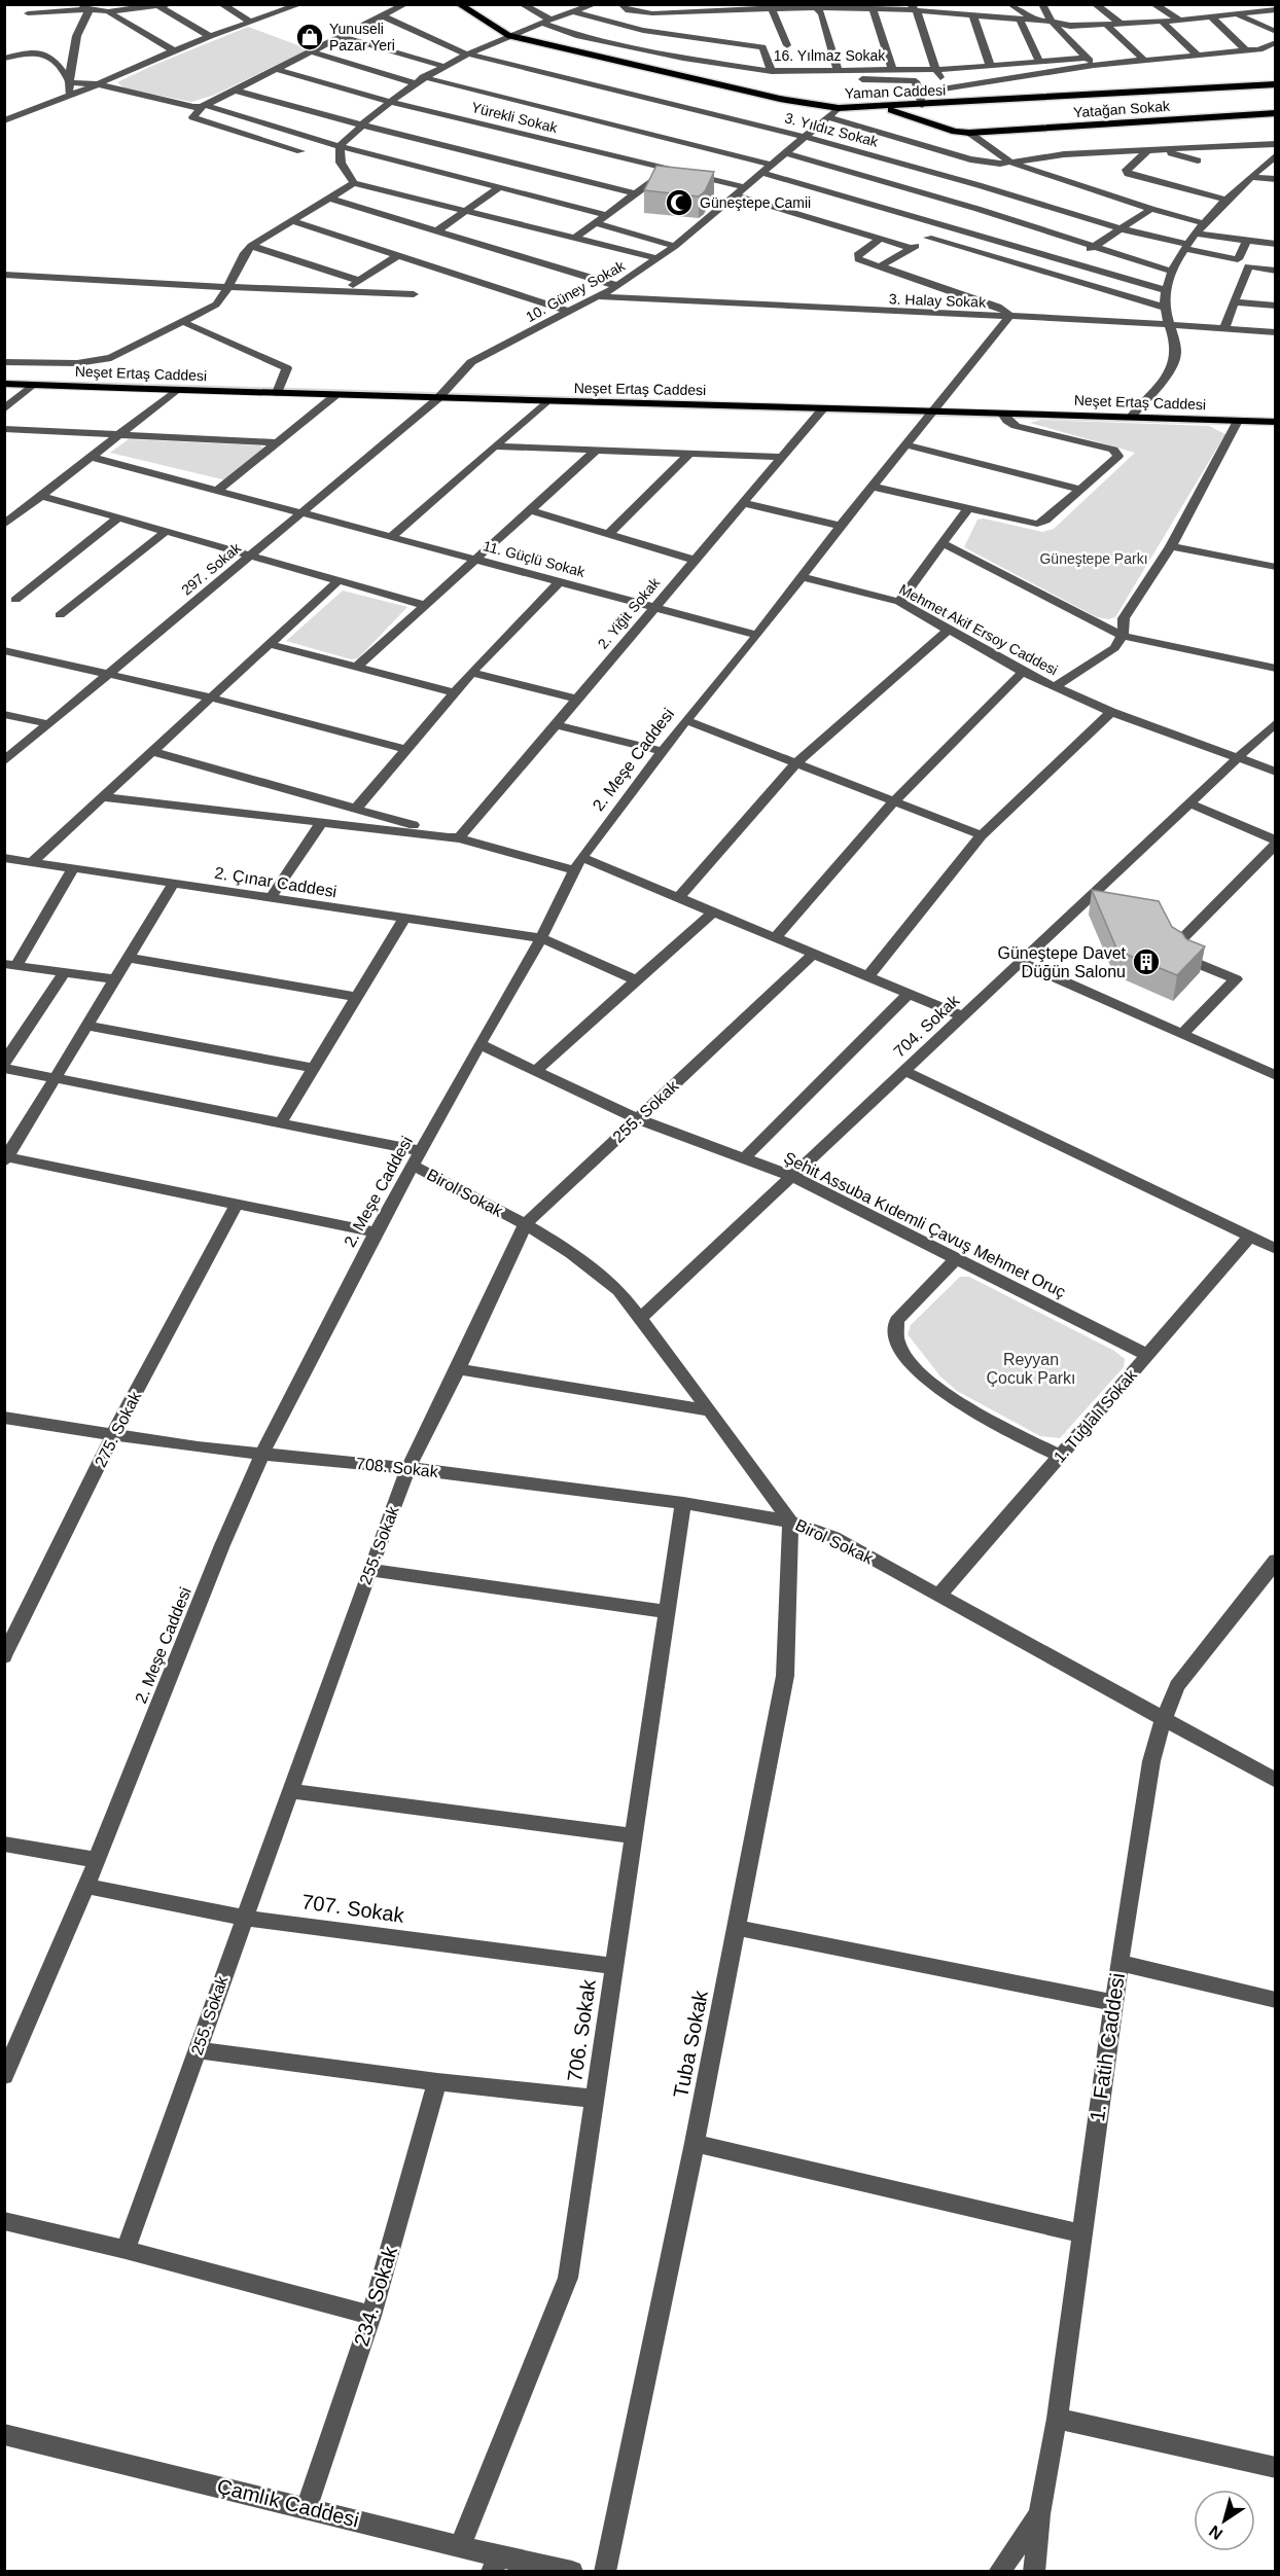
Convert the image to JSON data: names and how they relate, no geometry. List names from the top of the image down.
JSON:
{
  "streets": {
    "main road": ["Yaman Caddesi", "Yatağan Sokak", "Neşet Ertaş Caddesi"],
    "street": [
      "16. Yılmaz Sokak",
      "Yürekli Sokak",
      "3. Yıldız Sokak",
      "10. Güney Sokak",
      "3. Halay Sokak",
      "11. Güçlü Sokak",
      "297. Sokak",
      "2. Yiğit Sokak",
      "Mehmet Akif Ersoy Caddesi",
      "2. Meşe Caddesi",
      "2. Çınar Caddesi",
      "704. Sokak",
      "255. Sokak",
      "Birol Sokak",
      "Şehit Assuba Kıdemli Çavuş Mehmet Oruç",
      "1. Tuğlalı Sokak",
      "275. Sokak",
      "708. Sokak",
      "707. Sokak",
      "706. Sokak",
      "Tuba Sokak",
      "1. Fatih Caddesi",
      "234. Sokak",
      "Çamlık Caddesi"
    ]
  },
  "crossings": [
    ["Yaman Caddesi", "Yatağan Sokak"],
    ["Yaman Caddesi", "10. Güney Sokak"],
    ["Yürekli Sokak", "10. Güney Sokak"],
    ["3. Yıldız Sokak", "10. Güney Sokak"],
    ["10. Güney Sokak", "3. Halay Sokak"],
    ["10. Güney Sokak", "Neşet Ertaş Caddesi"],
    ["10. Güney Sokak", "297. Sokak"],
    ["3. Halay Sokak", "2. Meşe Caddesi"],
    ["Neşet Ertaş Caddesi", "297. Sokak"],
    ["Neşet Ertaş Caddesi", "2. Yiğit Sokak"],
    ["Neşet Ertaş Caddesi", "2. Meşe Caddesi"],
    ["11. Güçlü Sokak", "297. Sokak"],
    ["11. Güçlü Sokak", "2. Yiğit Sokak"],
    ["11. Güçlü Sokak", "2. Meşe Caddesi"],
    ["Mehmet Akif Ersoy Caddesi", "2. Meşe Caddesi"],
    ["Mehmet Akif Ersoy Caddesi", "704. Sokak"],
    ["2. Meşe Caddesi", "2. Çınar Caddesi"],
    ["2. Meşe Caddesi", "Birol Sokak"],
    ["2. Meşe Caddesi", "Şehit Assuba Kıdemli Çavuş Mehmet Oruç"],
    ["2. Meşe Caddesi", "708. Sokak"],
    ["2. Meşe Caddesi", "707. Sokak"],
    ["704. Sokak", "Birol Sokak"],
    ["704. Sokak", "Şehit Assuba Kıdemli Çavuş Mehmet Oruç"],
    ["255. Sokak", "Birol Sokak"],
    ["255. Sokak", "Şehit Assuba Kıdemli Çavuş Mehmet Oruç"],
    ["255. Sokak", "708. Sokak"],
    ["255. Sokak", "707. Sokak"],
    ["Birol Sokak", "1. Tuğlalı Sokak"],
    ["Birol Sokak", "708. Sokak"],
    ["Birol Sokak", "Tuba Sokak"],
    ["Birol Sokak", "1. Fatih Caddesi"],
    ["Şehit Assuba Kıdemli Çavuş Mehmet Oruç", "1. Tuğlalı Sokak"],
    ["275. Sokak", "708. Sokak"],
    ["708. Sokak", "706. Sokak"],
    ["708. Sokak", "Tuba Sokak"],
    ["707. Sokak", "706. Sokak"],
    ["706. Sokak", "Çamlık Caddesi"],
    ["234. Sokak", "Çamlık Caddesi"]
  ],
  "parks": ["Güneştepe Parkı", "Reyyan Çocuk Parkı"],
  "places": {
    "shop": ["Yunuseli Pazar Yeri"],
    "mosque": ["Güneştepe Camii"],
    "building": ["Güneştepe Davet Düğün Salonu"]
  },
  "north": "bottom left"
}
